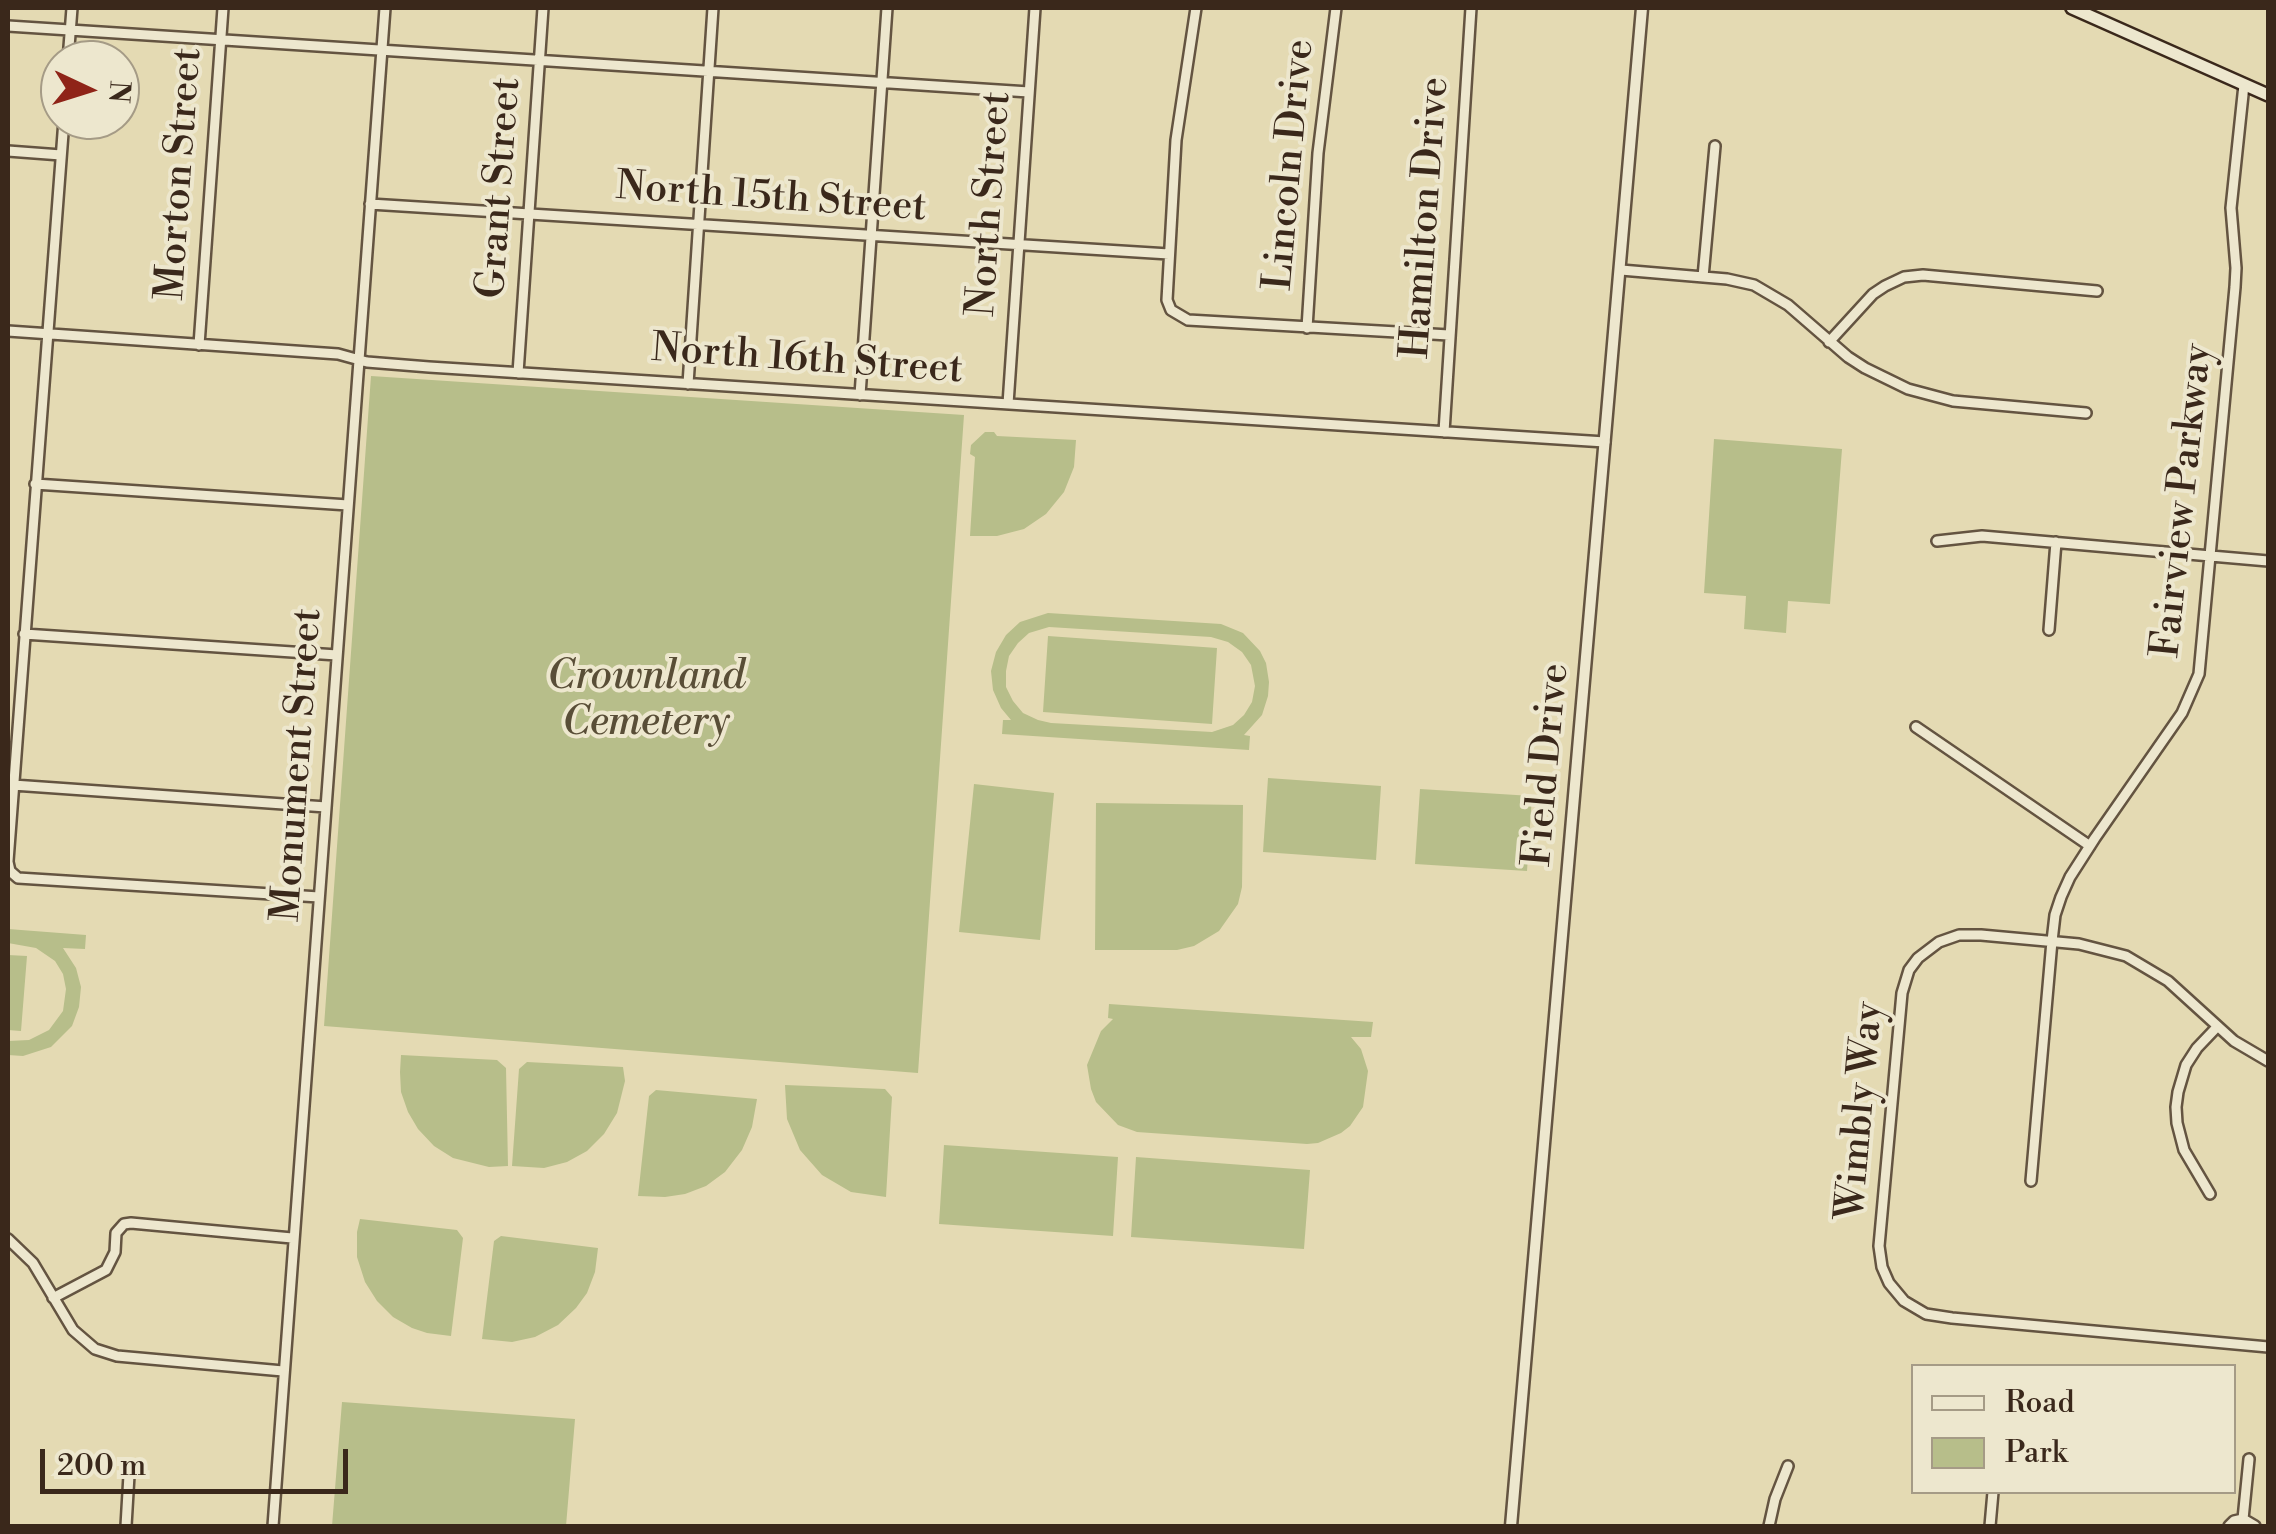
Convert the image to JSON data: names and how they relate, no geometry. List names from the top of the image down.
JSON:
{
  "streets": {
    "street": [
      "Lincoln Drive",
      "Morton Street",
      "Grant Street",
      "North 15th Street",
      "North Street",
      "Hamilton Drive",
      "North 16th Street",
      "Fairview Parkway",
      "Monument Street",
      "Field Drive",
      "Wimbly Way"
    ]
  },
  "crossings": [
    ["Morton Street", "North 16th Street"],
    ["Grant Street", "North 15th Street"],
    ["Grant Street", "North 16th Street"],
    ["North 15th Street", "North Street"],
    ["North 15th Street", "Monument Street"],
    ["North Street", "North 16th Street"],
    ["Hamilton Drive", "North 16th Street"],
    ["North 16th Street", "Monument Street"],
    ["North 16th Street", "Field Drive"],
    ["Fairview Parkway", "Wimbly Way"]
  ],
  "parks": ["Crownland Cemetery"],
  "legend": ["Road", "Park"],
  "scale_bar": "200 m",
  "north": "right"
}
